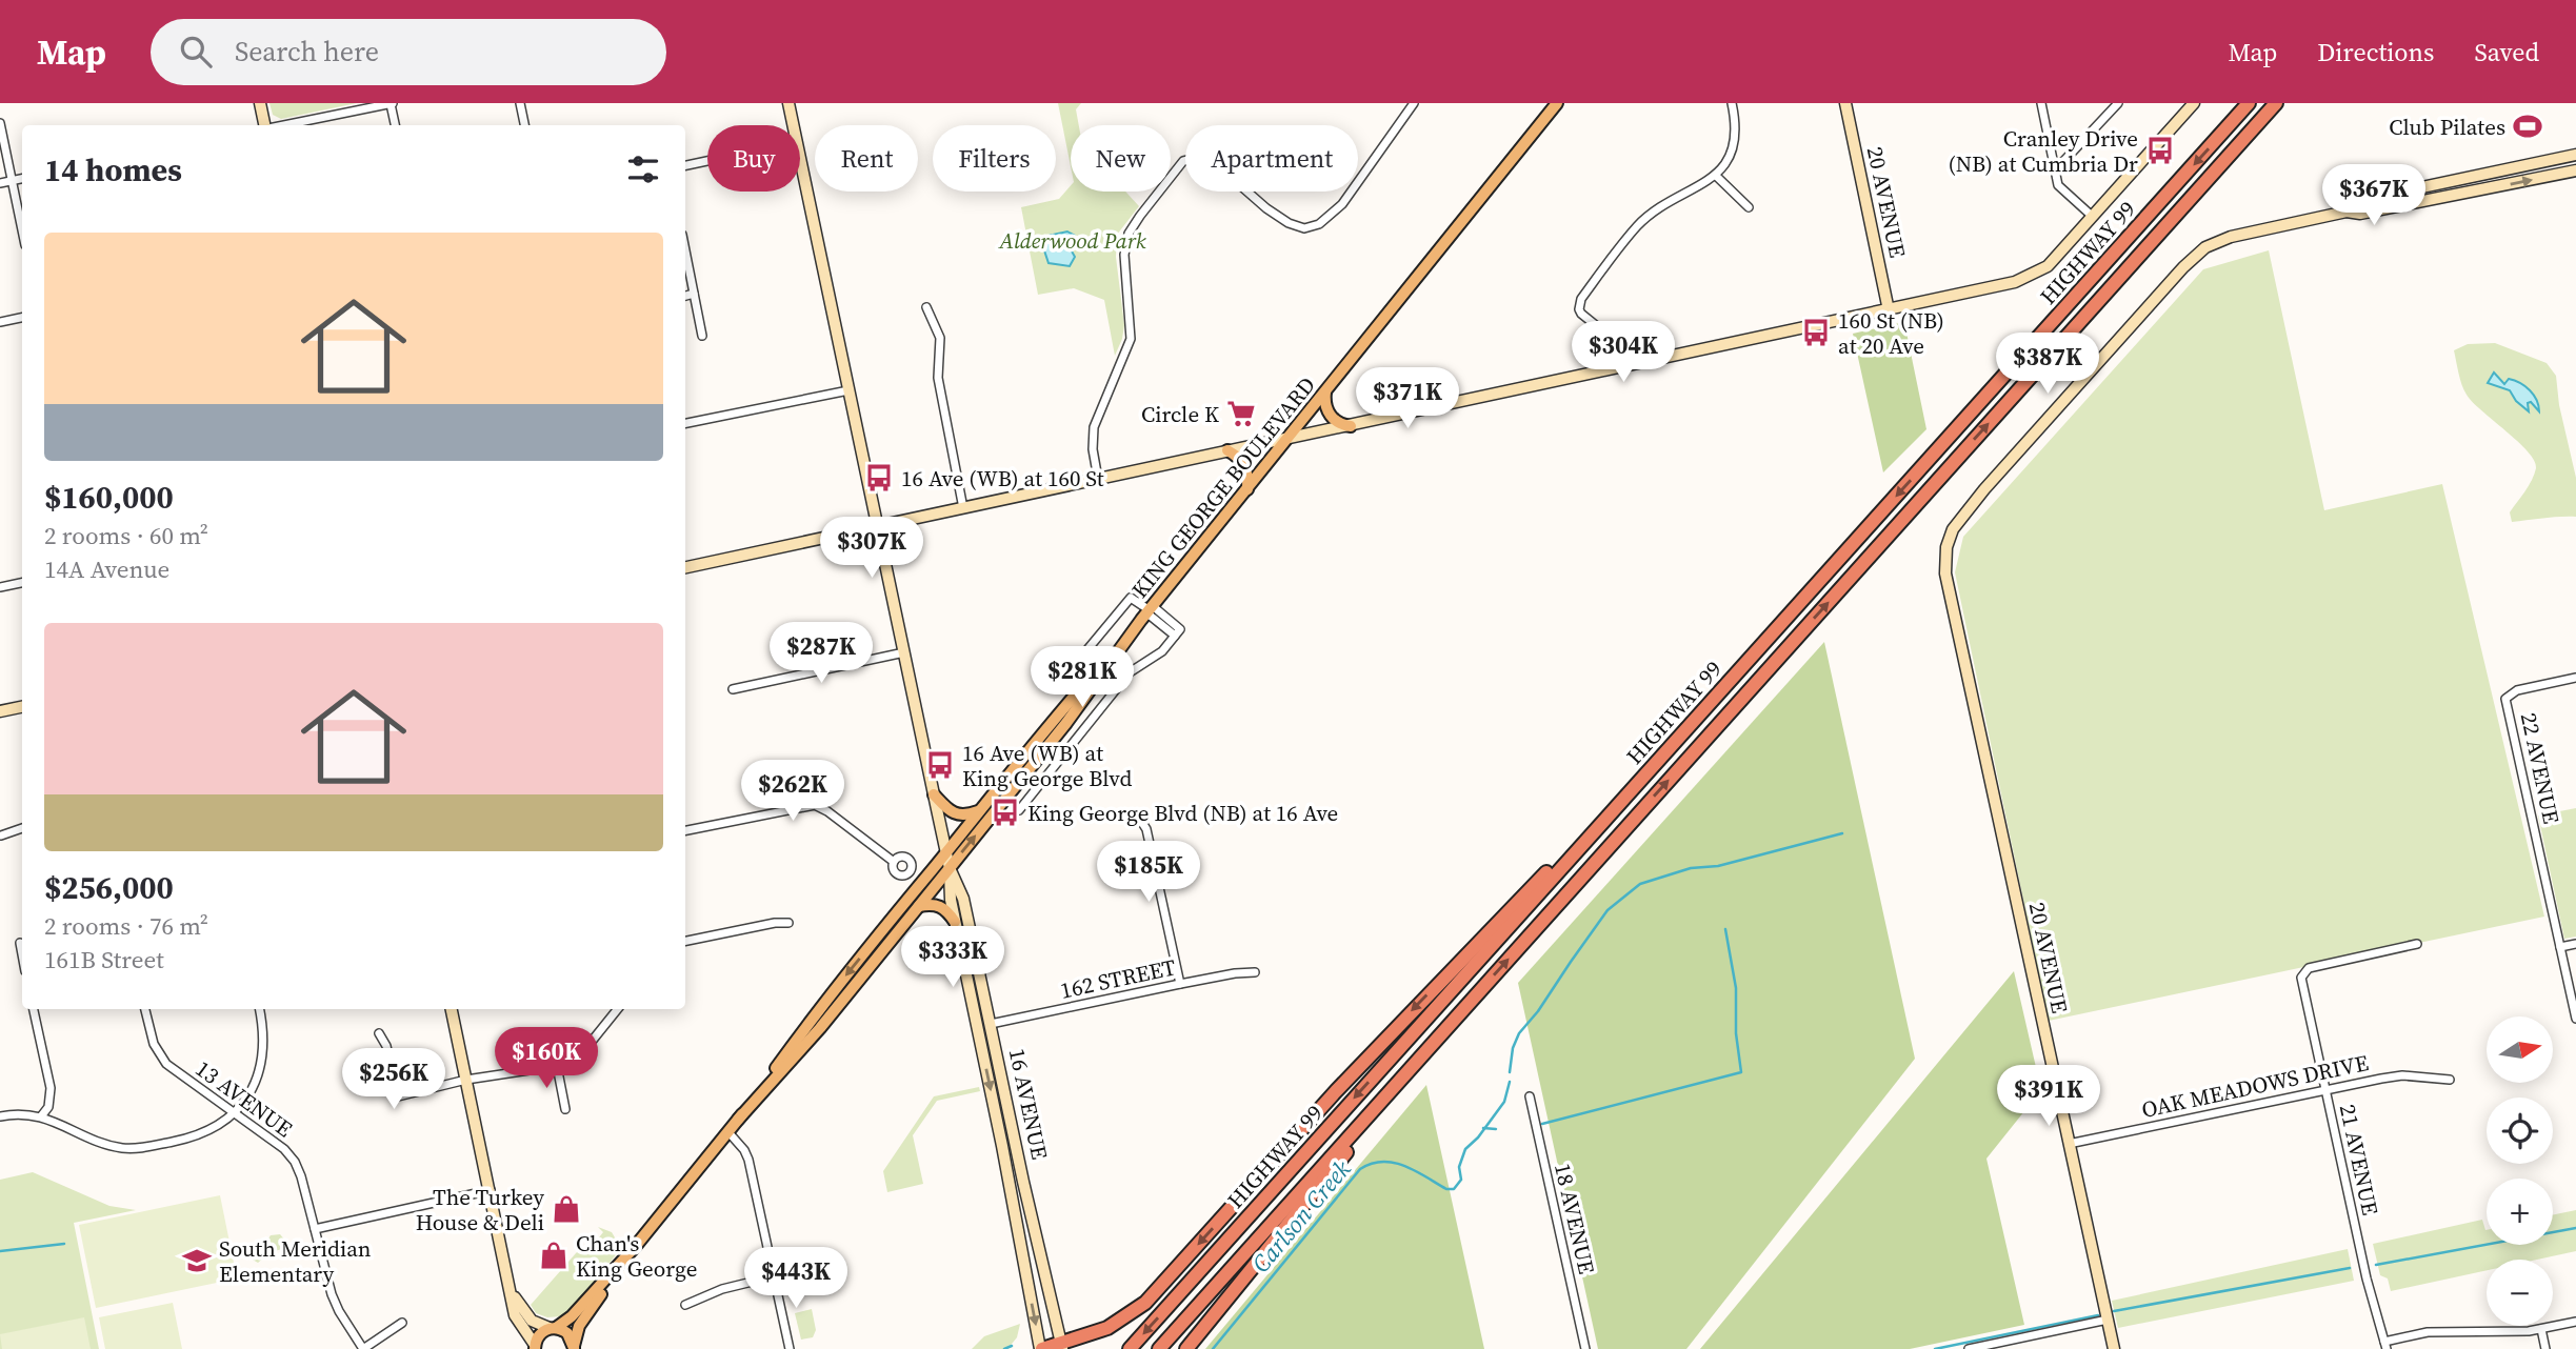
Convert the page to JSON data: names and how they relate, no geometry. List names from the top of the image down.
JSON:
{
  "streets": {
    "highway": ["HIGHWAY 99"],
    "main road": ["KING GEORGE BOULEVARD"],
    "street": [
      "20 AVENUE",
      "22 AVENUE",
      "162 STREET",
      "OAK MEADOWS DRIVE",
      "13 AVENUE",
      "16 AVENUE",
      "21 AVENUE",
      "18 AVENUE"
    ]
  },
  "crossings": [
    ["20 AVENUE", "OAK MEADOWS DRIVE"],
    ["KING GEORGE BOULEVARD", "16 AVENUE"],
    ["162 STREET", "16 AVENUE"],
    ["OAK MEADOWS DRIVE", "21 AVENUE"]
  ],
  "water": ["Carlson Creek"],
  "parks": ["Alderwood Park"],
  "places": {
    "sports": ["Club Pilates"],
    "bus stop": [
      "Cranley Drive (NB) at Cumbria Dr",
      "160 St (NB) at 20 Ave",
      "16 Ave (WB) at 160 St",
      "16 Ave (WB) at King George Blvd",
      "King George Blvd (NB) at 16 Ave"
    ],
    "supermarket": ["Circle K"],
    "shop": ["The Turkey House & Deli", "Chan's King George"],
    "school or university": ["South Meridian Elementary"]
  },
  "north": "right",
  "page": {
    "header": "Map",
    "search": "Search here",
    "nav": ["Map", "Directions", "Saved"],
    "chip": [
      "Buy",
      "Rent",
      "Filters",
      "New",
      "Apartment"
    ],
    "heading": "14 homes",
    "price": [
      "$367K",
      "$304K",
      "$387K",
      "$371K",
      "$307K",
      "$287K",
      "$281K",
      "$262K",
      "$185K",
      "$333K",
      "$160K",
      "$256K",
      "$391K",
      "$443K"
    ],
    "list": [
      {
        "name": "$160,000",
        "note": "2 rooms · 60 m² · 14A Avenue"
      },
      {
        "name": "$256,000",
        "note": "2 rooms · 76 m² · 161B Street"
      }
    ],
    "map_buttons": ["+", "−"]
  }
}
